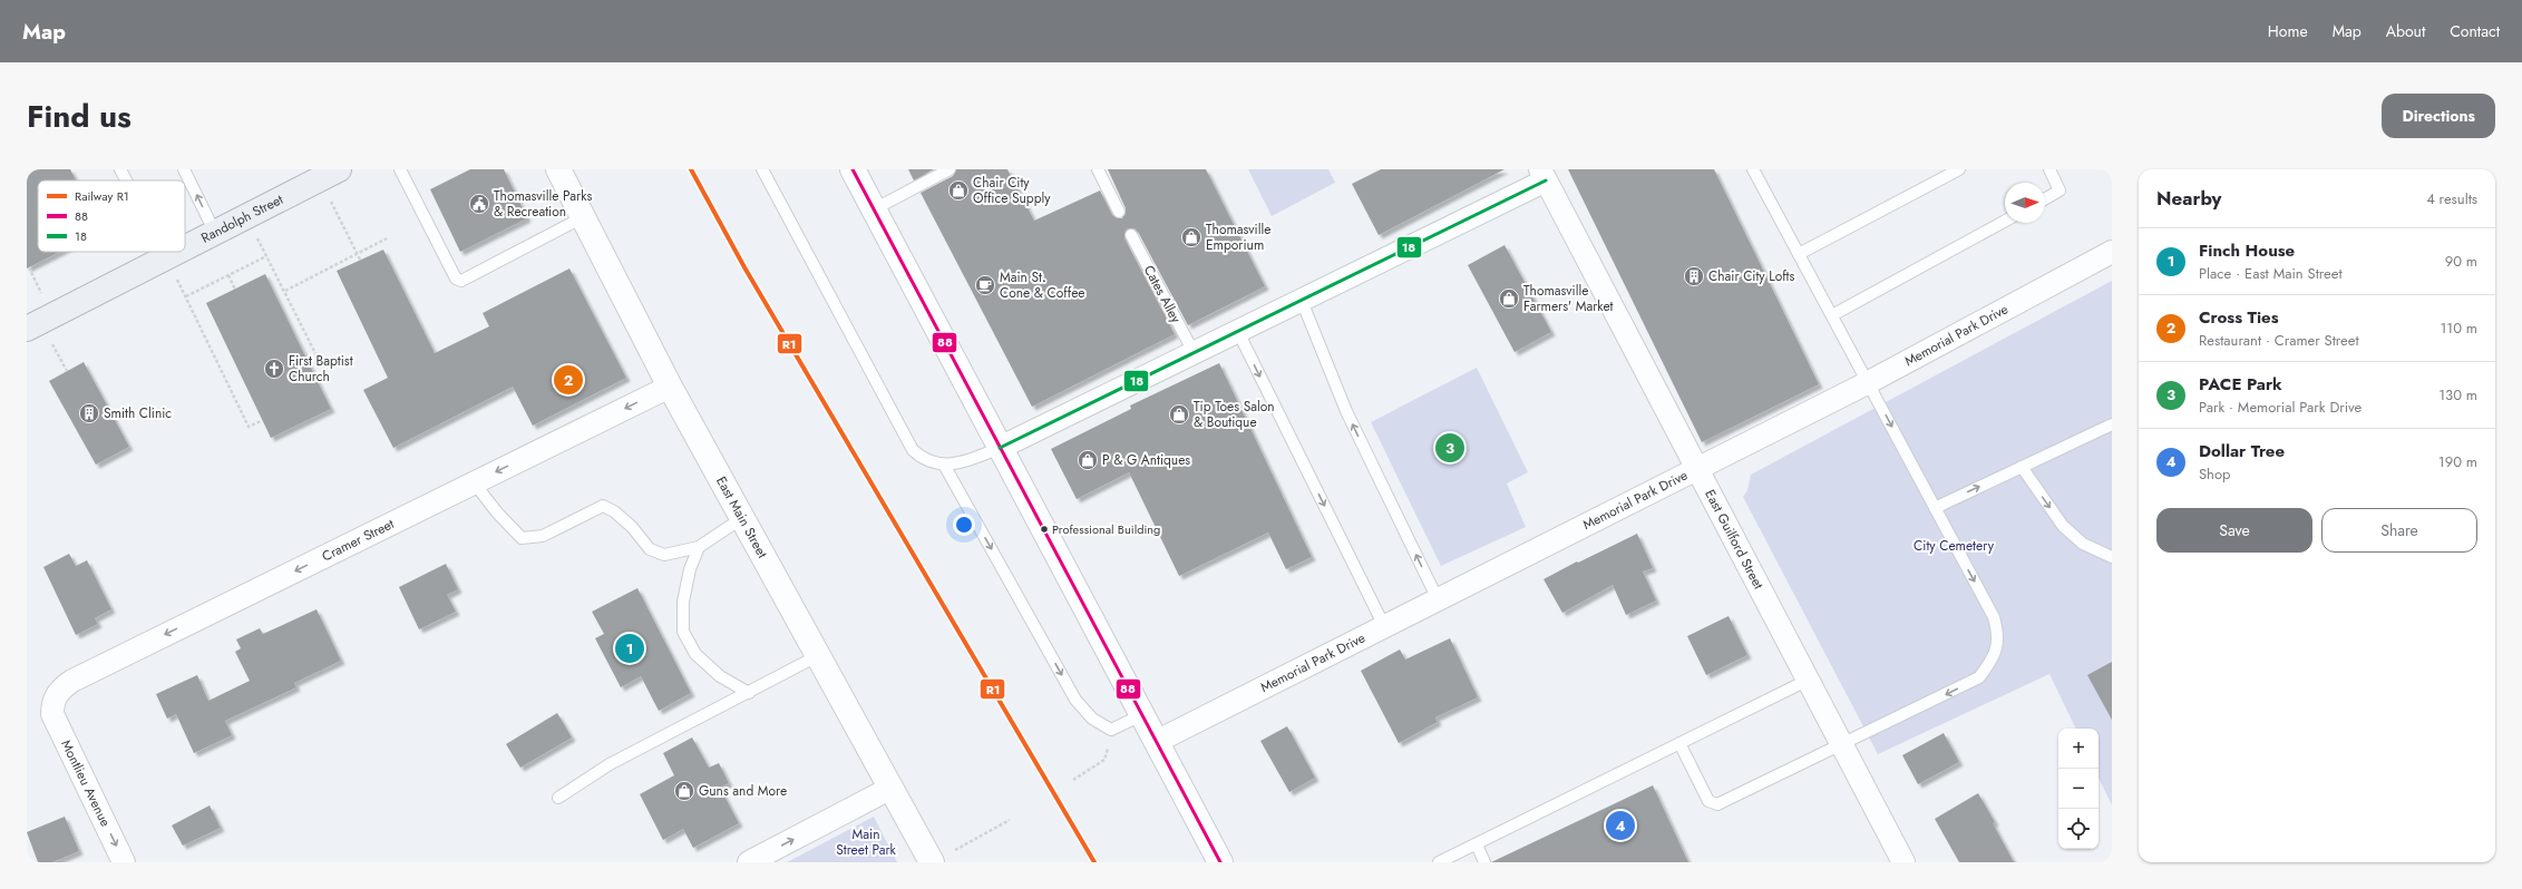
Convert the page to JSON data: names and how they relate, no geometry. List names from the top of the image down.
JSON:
{
  "streets": {
    "main road": ["Randolph Street"],
    "street": [
      "Memorial Park Drive",
      "East Main Street",
      "Cramer Street",
      "East Guilford Street",
      "Montlieu Avenue"
    ],
    "lane": ["Cates Alley"]
  },
  "crossings": [
    ["Memorial Park Drive", "East Guilford Street"],
    ["East Main Street", "Cramer Street"],
    ["Cramer Street", "Montlieu Avenue"]
  ],
  "one_way": ["Cramer Street", "Montlieu Avenue"],
  "parks": ["City Cemetery", "Main Street Park"],
  "places": {
    "shop": [
      "Chair City Office Supply",
      "Thomasville Emporium",
      "Thomasville Farmers' Market",
      "Tip Toes Salon & Boutique",
      "P & G Antiques",
      "Guns and More"
    ],
    "public building": ["Thomasville Parks & Recreation"],
    "building": ["Chair City Lofts", "Smith Clinic"],
    "cafe": ["Main St. Cone & Coffee"],
    "church": ["First Baptist Church"],
    "other": ["Professional Building"]
  },
  "lines": ["rail line R1", "transit line 88", "transit line 18"],
  "legend": ["Railway R1", "88", "18"],
  "north": "right",
  "page": {
    "header": "Map",
    "nav": [
      "Home",
      "Map",
      "About",
      "Contact"
    ],
    "title": "Find us",
    "buttons": [
      "Directions",
      ["Save", "Share"]
    ],
    "heading": ["Nearby", "4 results"],
    "list": [
      {
        "mark": "1",
        "name": "Finch House",
        "note": "Place · East Main Street",
        "value": "90 m"
      },
      {
        "mark": "2",
        "name": "Cross Ties",
        "note": "Restaurant · Cramer Street",
        "value": "110 m"
      },
      {
        "mark": "3",
        "name": "PACE Park",
        "note": "Park · Memorial Park Drive",
        "value": "130 m"
      },
      {
        "mark": "4",
        "name": "Dollar Tree",
        "note": "Shop",
        "value": "190 m"
      }
    ],
    "pins": [
      "2",
      "3",
      "1",
      "4"
    ],
    "map_buttons": ["+", "−"]
  }
}
